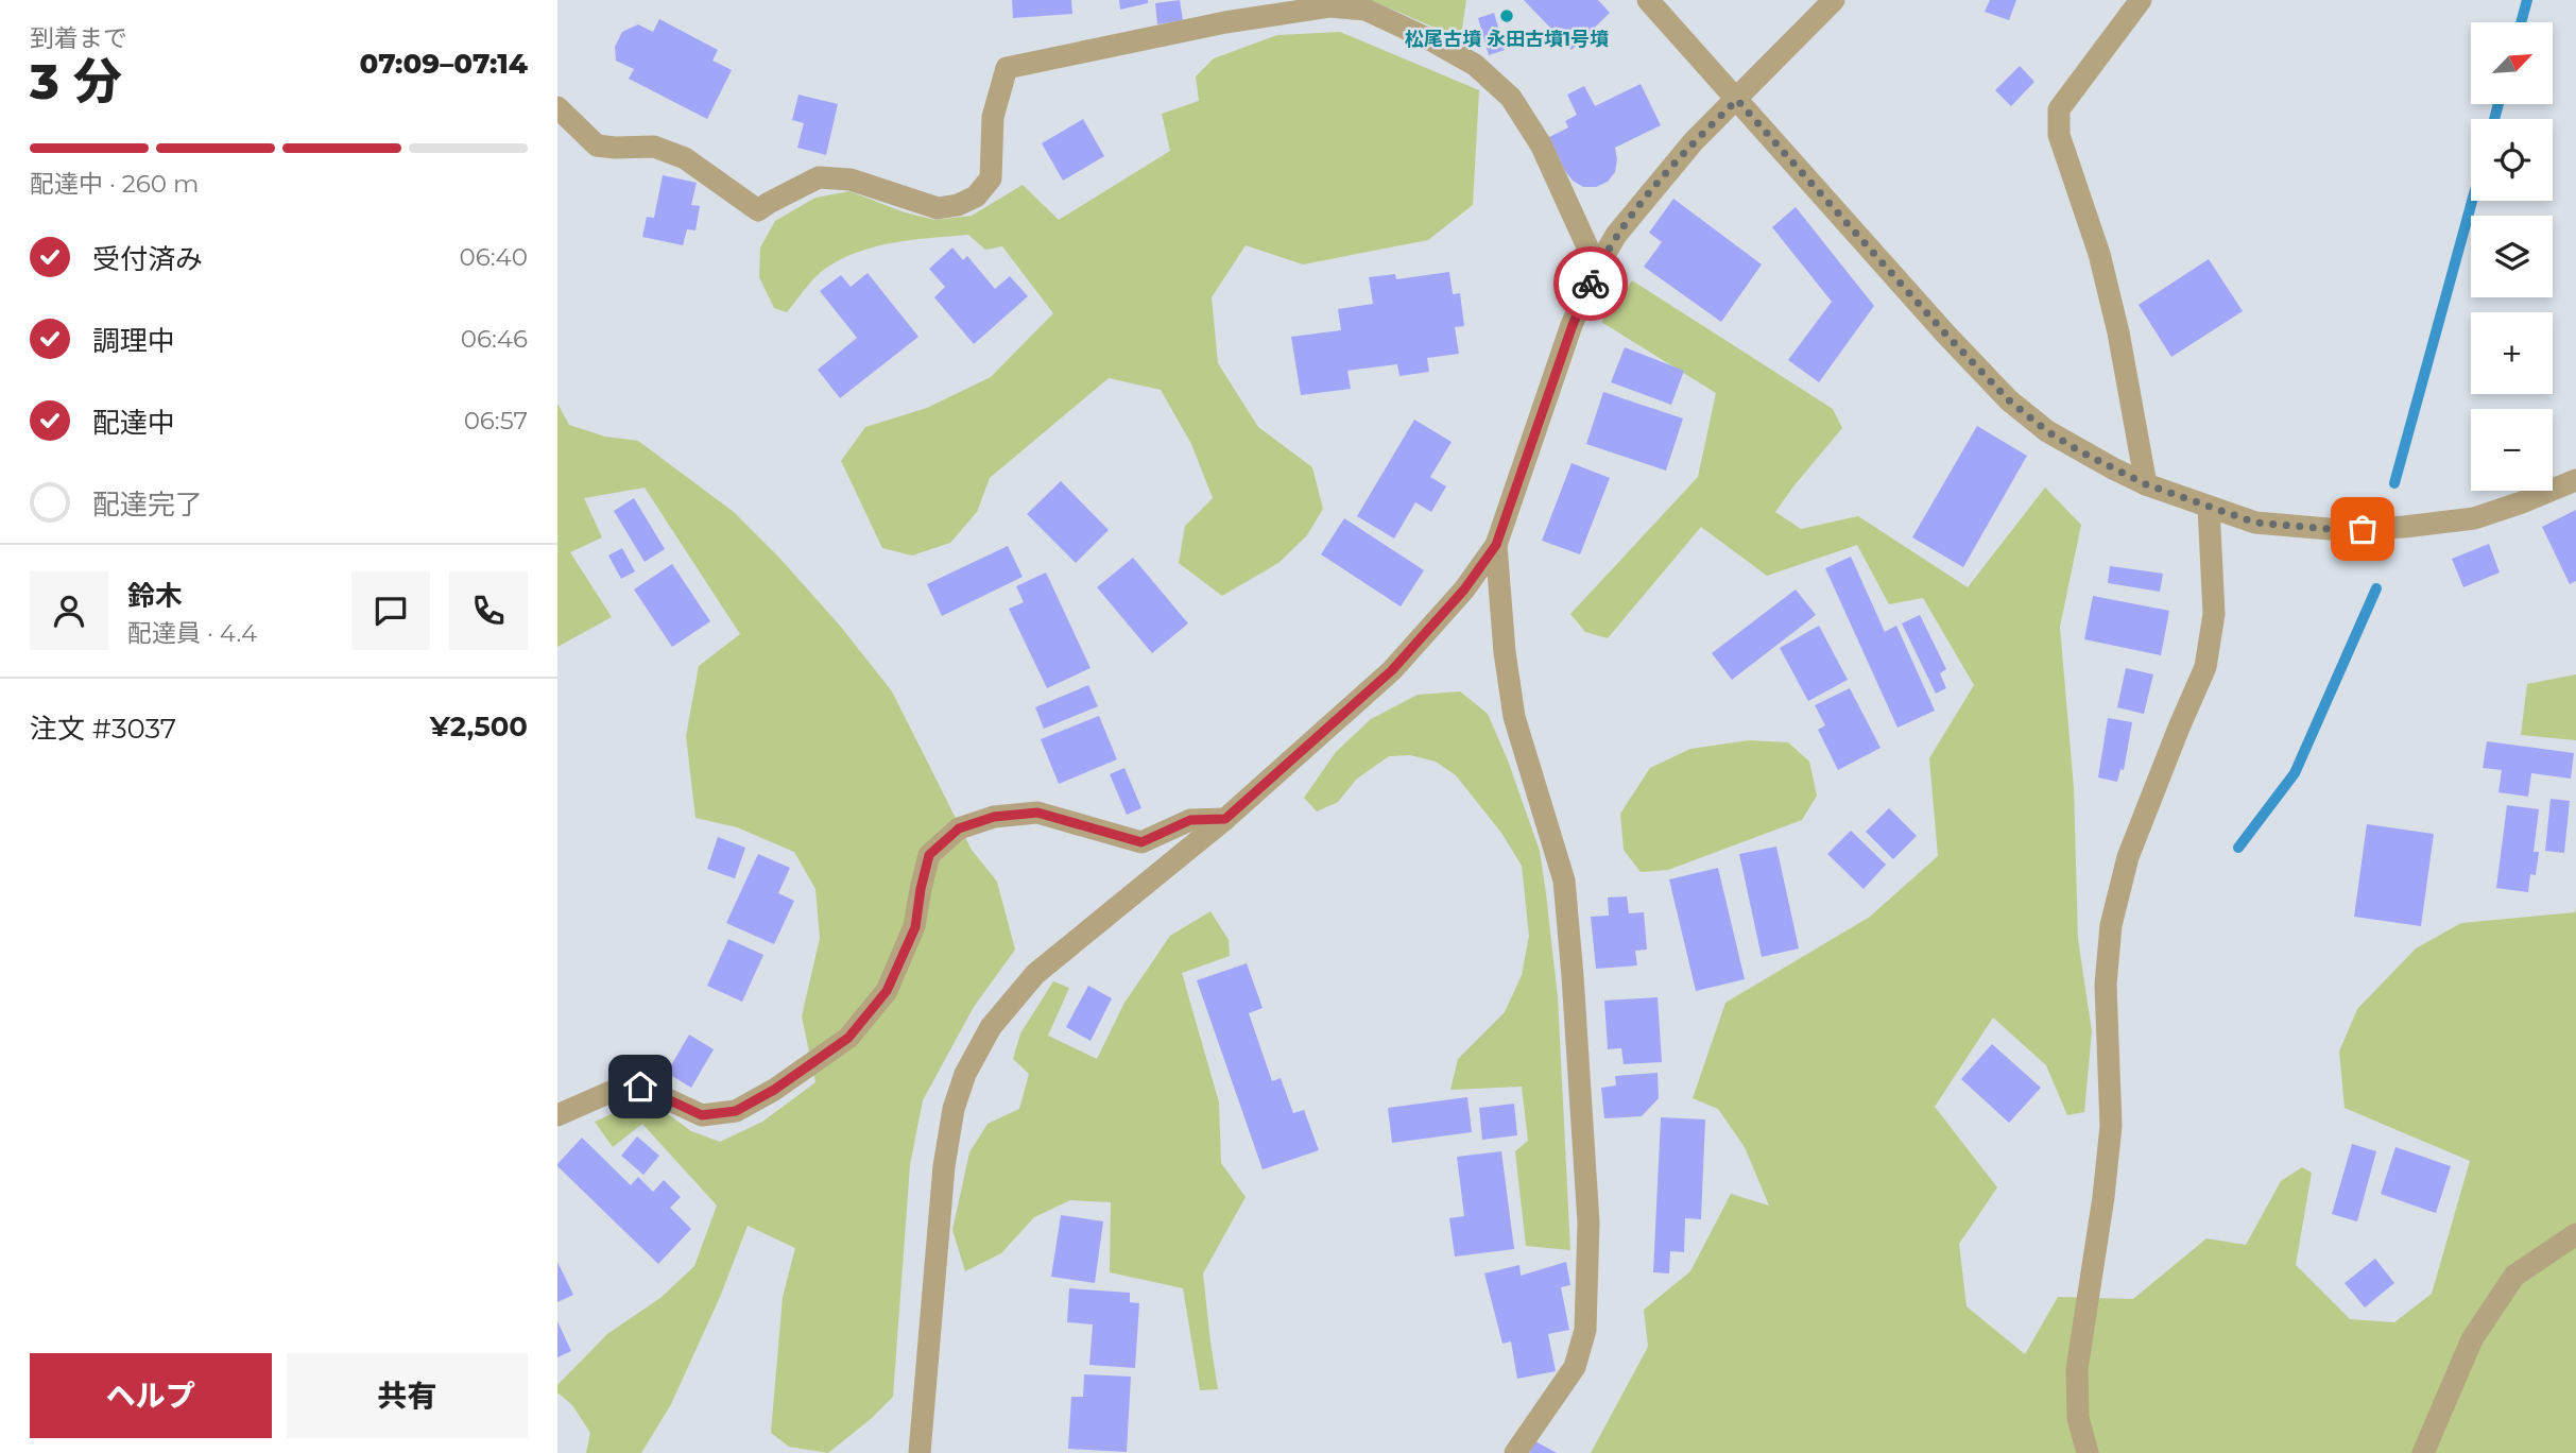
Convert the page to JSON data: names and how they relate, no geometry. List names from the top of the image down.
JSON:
{
  "places": ["松尾古墳 永田古墳1号墳"],
  "north": "top right",
  "page": {
    "heading": ["3 分", "到着まで", "07:09–07:14"],
    "panel": [
      "鈴木",
      "配達員 · 4.4",
      "注文 #3037",
      "¥2,500"
    ],
    "map_buttons": ["+", "−"],
    "bar": "配達中 · 260 m",
    "list": [
      ["受付済み", "06:40"],
      ["調理中", "06:46"],
      ["配達中", "06:57"],
      "配達完了"
    ],
    "buttons": ["ヘルプ", "共有"]
  }
}
